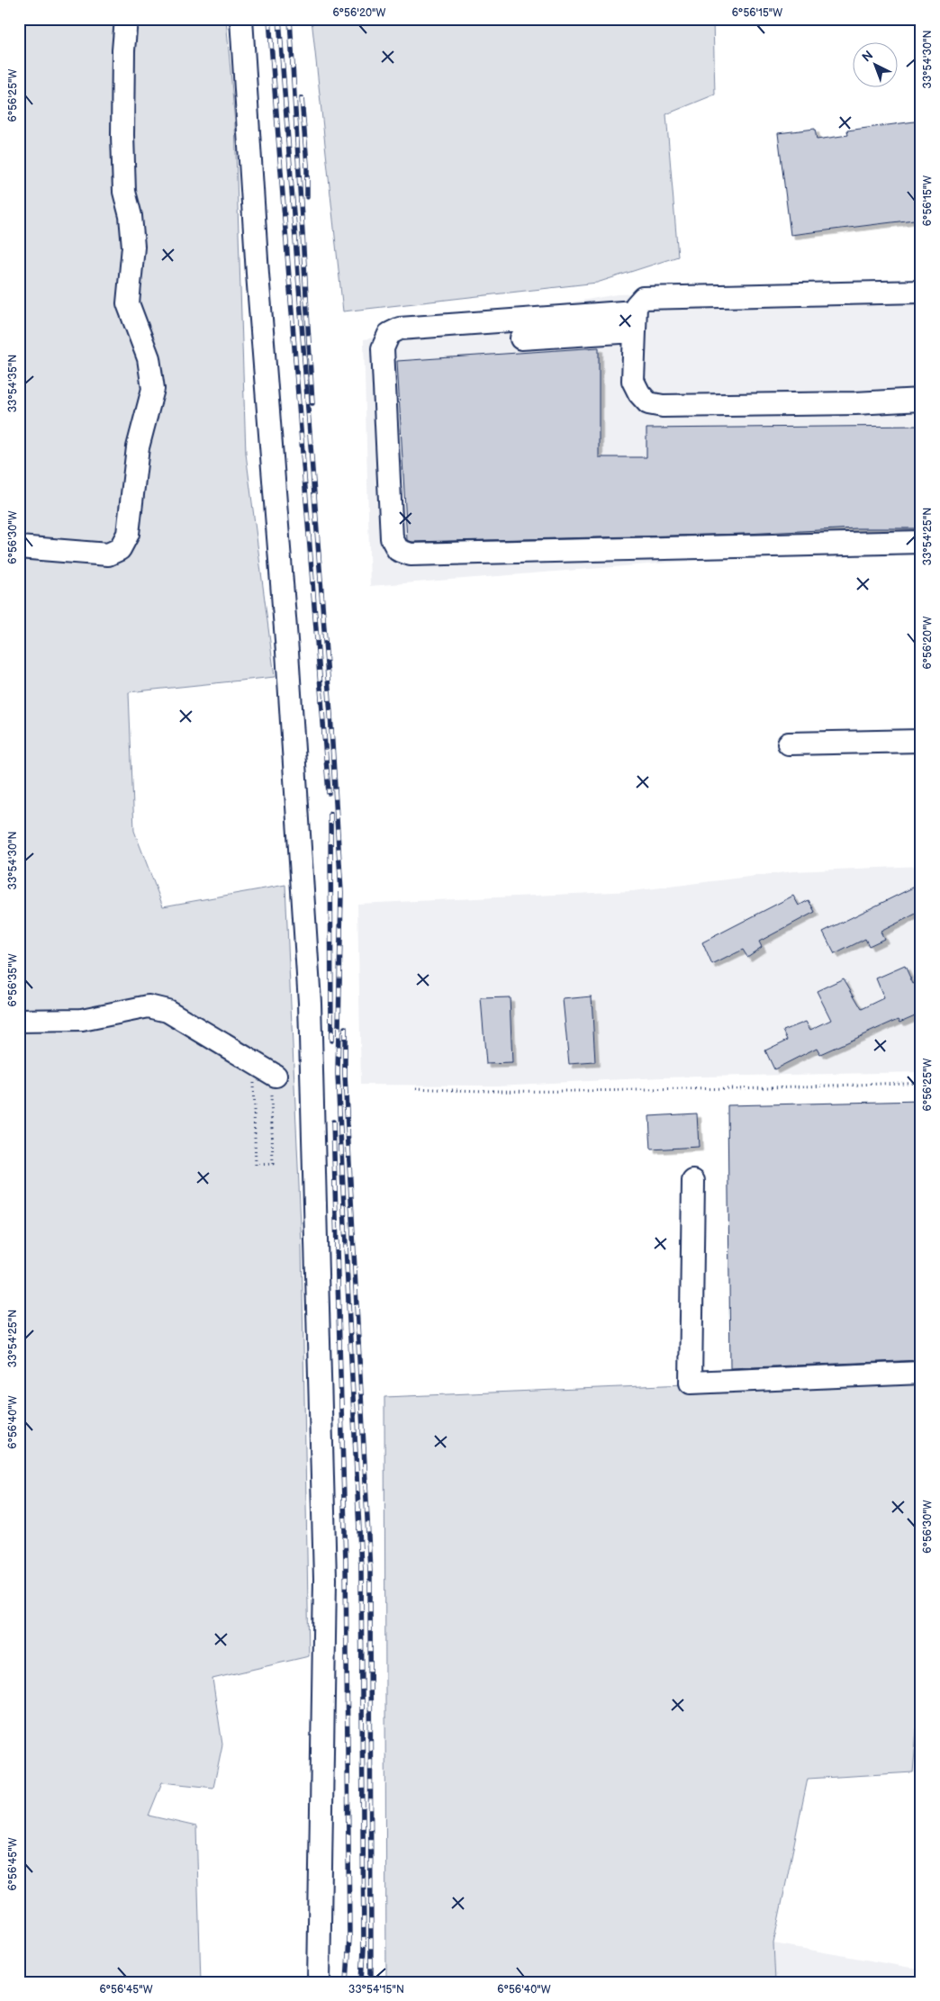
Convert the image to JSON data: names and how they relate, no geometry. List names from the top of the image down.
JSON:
{
  "north": "top left",
  "coordinates": [
    "6°56'20\"W",
    "6°56'15\"W",
    "33°54'30\"N",
    "6°56'25\"W",
    "33°54'35\"N",
    "33°54'25\"N",
    "6°56'30\"W",
    "6°56'35\"W",
    "6°56'40\"W",
    "6°56'45\"W",
    "33°54'15\"N"
  ]
}
